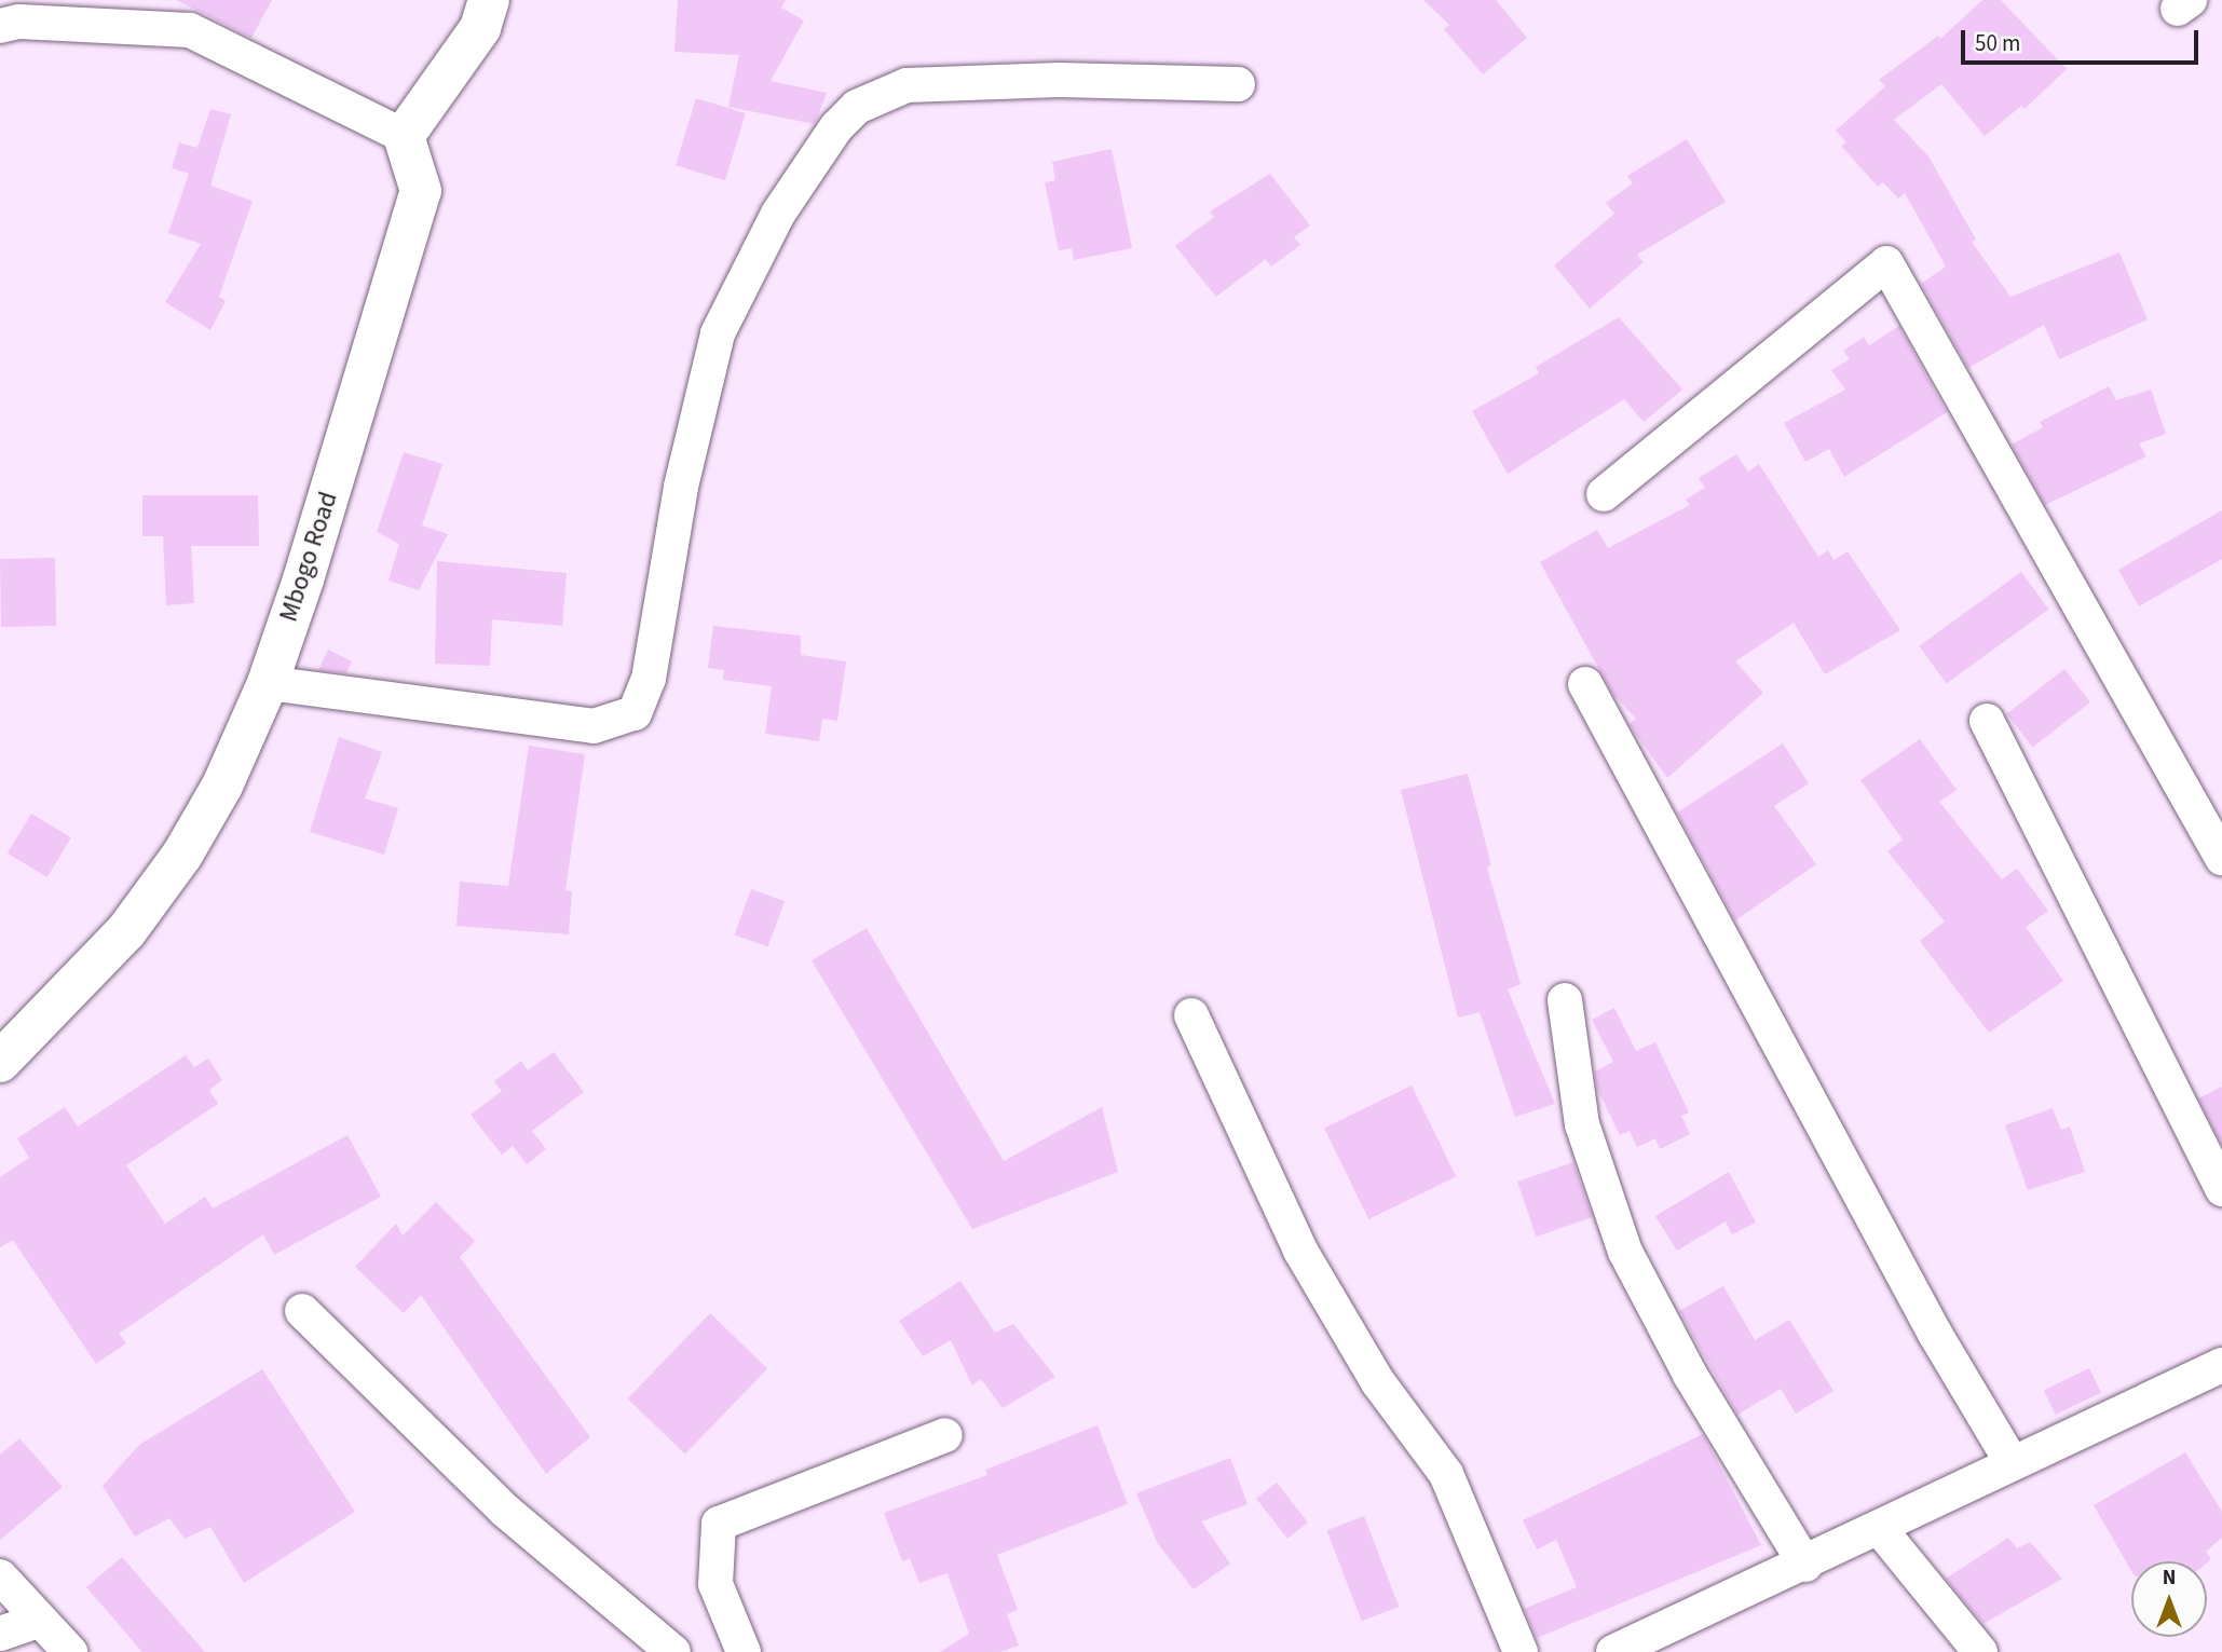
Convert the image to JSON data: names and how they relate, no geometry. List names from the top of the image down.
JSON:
{
  "streets": {
    "main road": ["Mbogo Road"]
  },
  "scale_bar": "50 m",
  "north": "top"
}
